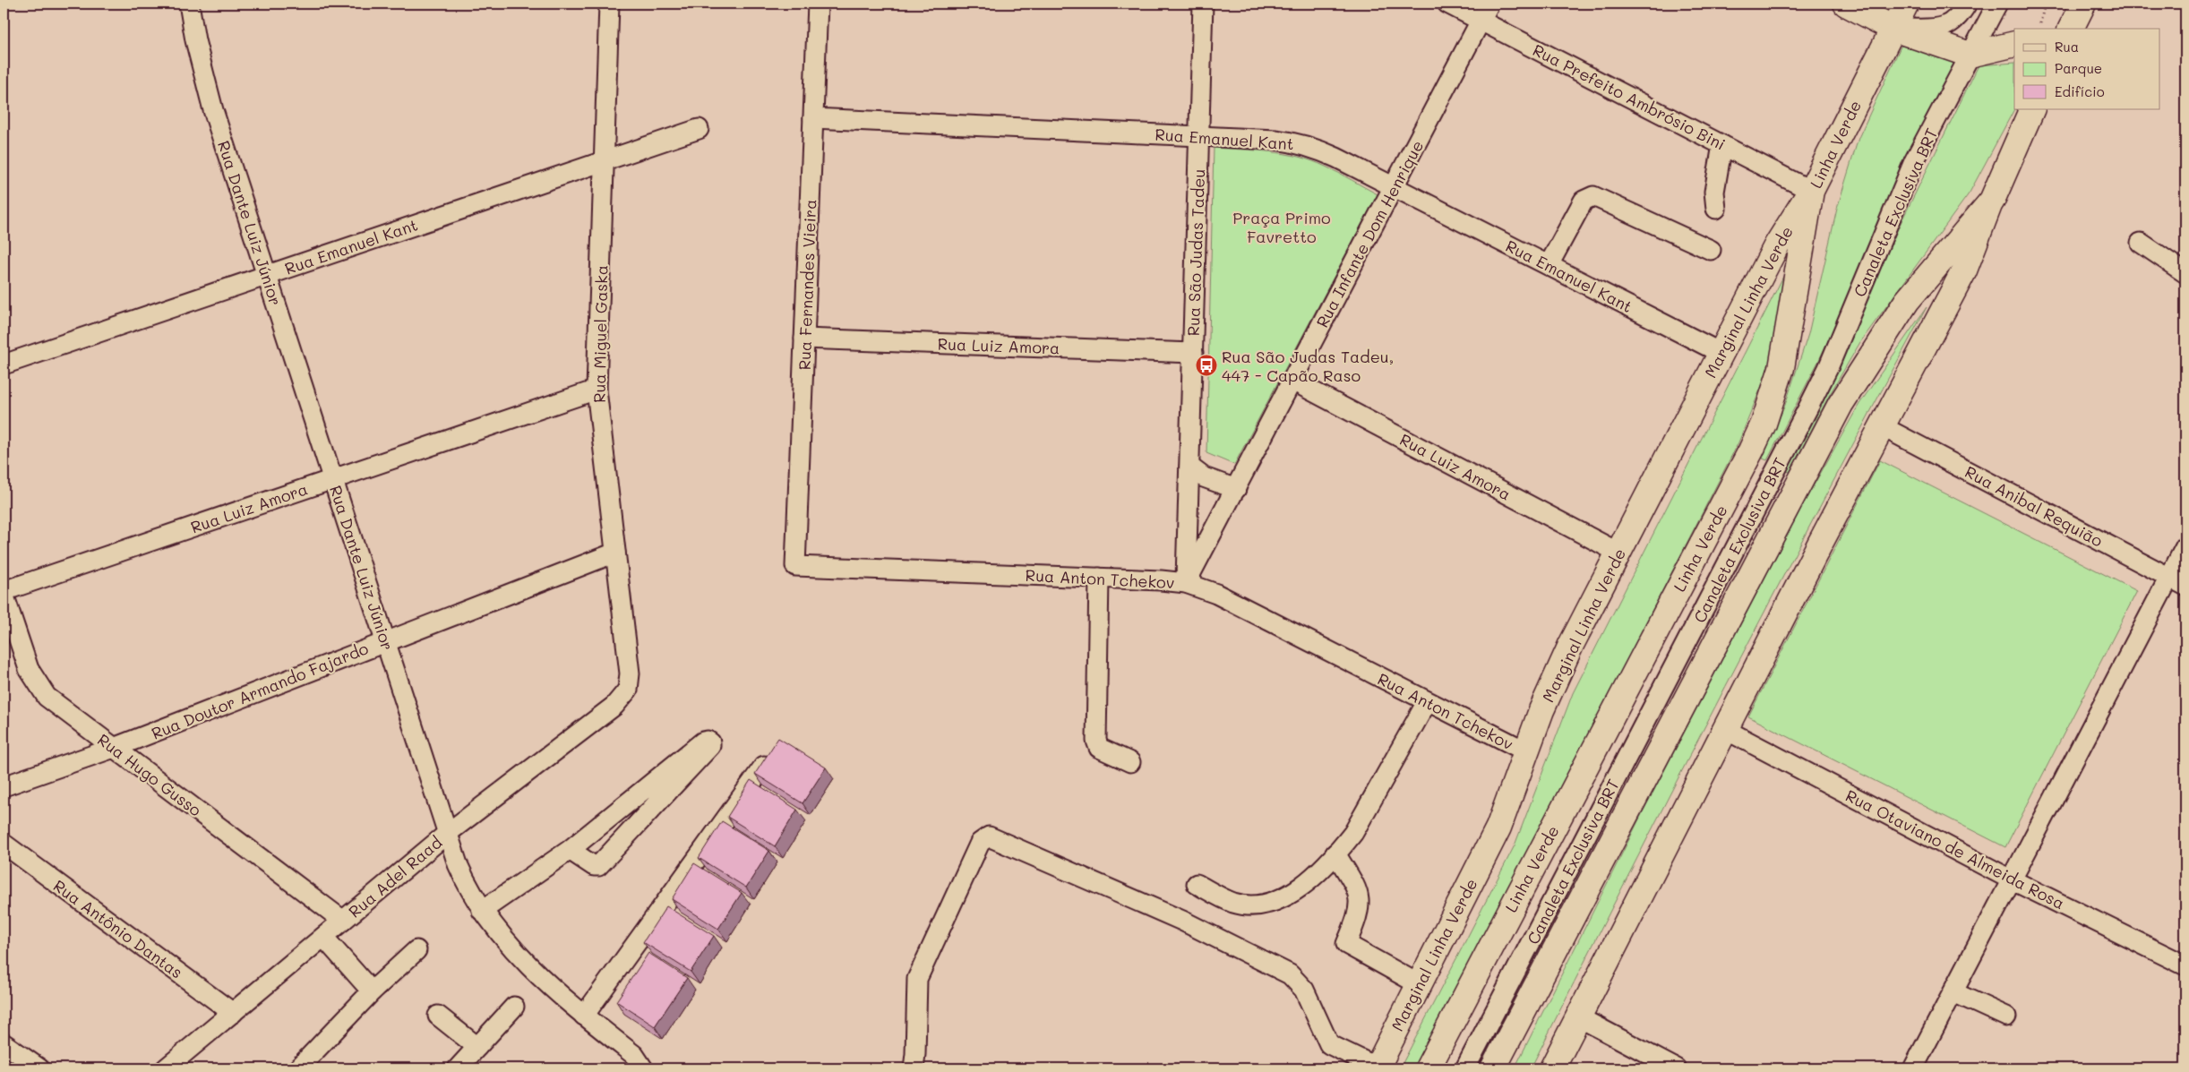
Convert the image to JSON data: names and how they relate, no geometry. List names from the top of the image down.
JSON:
{
  "streets": {
    "main road": ["Linha Verde", "Marginal Linha Verde"],
    "street": [
      "Rua Prefeito Ambrósio Bini",
      "Rua Emanuel Kant",
      "Canaleta Exclusiva BRT",
      "Rua Dante Luiz Júnior",
      "Rua Infante Dom Henrique",
      "Rua São Judas Tadeu",
      "Rua Fernandes Vieira",
      "Rua Miguel Gaska",
      "Rua Luiz Amora",
      "Rua Anibal Requião",
      "Rua Anton Tchekov",
      "Rua Doutor Armando Fajardo",
      "Rua Hugo Gusso",
      "Rua Otaviano de Almeida Rosa",
      "Rua Adel Raad",
      "Rua Antônio Dantas"
    ]
  },
  "crossings": [
    ["Rua Prefeito Ambrósio Bini", "Linha Verde"],
    ["Rua Prefeito Ambrósio Bini", "Rua Infante Dom Henrique"],
    ["Rua Prefeito Ambrósio Bini", "Marginal Linha Verde"],
    ["Rua Emanuel Kant", "Rua Dante Luiz Júnior"],
    ["Rua Emanuel Kant", "Rua Infante Dom Henrique"],
    ["Rua Emanuel Kant", "Rua São Judas Tadeu"],
    ["Rua Emanuel Kant", "Rua Fernandes Vieira"],
    ["Rua Emanuel Kant", "Marginal Linha Verde"],
    ["Rua Emanuel Kant", "Rua Miguel Gaska"],
    ["Linha Verde", "Marginal Linha Verde"],
    ["Rua Dante Luiz Júnior", "Rua Luiz Amora"],
    ["Rua Dante Luiz Júnior", "Rua Doutor Armando Fajardo"],
    ["Rua Dante Luiz Júnior", "Rua Adel Raad"],
    ["Rua Infante Dom Henrique", "Rua São Judas Tadeu"],
    ["Rua Infante Dom Henrique", "Rua Luiz Amora"],
    ["Rua Infante Dom Henrique", "Rua Anton Tchekov"],
    ["Rua São Judas Tadeu", "Rua Luiz Amora"],
    ["Rua São Judas Tadeu", "Rua Anton Tchekov"],
    ["Rua Fernandes Vieira", "Rua Luiz Amora"],
    ["Rua Fernandes Vieira", "Rua Anton Tchekov"],
    ["Marginal Linha Verde", "Rua Luiz Amora"],
    ["Marginal Linha Verde", "Rua Anton Tchekov"],
    ["Rua Miguel Gaska", "Rua Luiz Amora"],
    ["Rua Miguel Gaska", "Rua Doutor Armando Fajardo"],
    ["Rua Miguel Gaska", "Rua Adel Raad"],
    ["Rua Luiz Amora", "Rua Hugo Gusso"],
    ["Rua Doutor Armando Fajardo", "Rua Hugo Gusso"],
    ["Rua Hugo Gusso", "Rua Adel Raad"],
    ["Rua Adel Raad", "Rua Antônio Dantas"]
  ],
  "parks": ["Praça Primo Favretto"],
  "places": {
    "bus stop": ["Rua São Judas Tadeu, 447 - Capão Raso"]
  },
  "legend": ["Rua", "Parque", "Edifício"]
}
